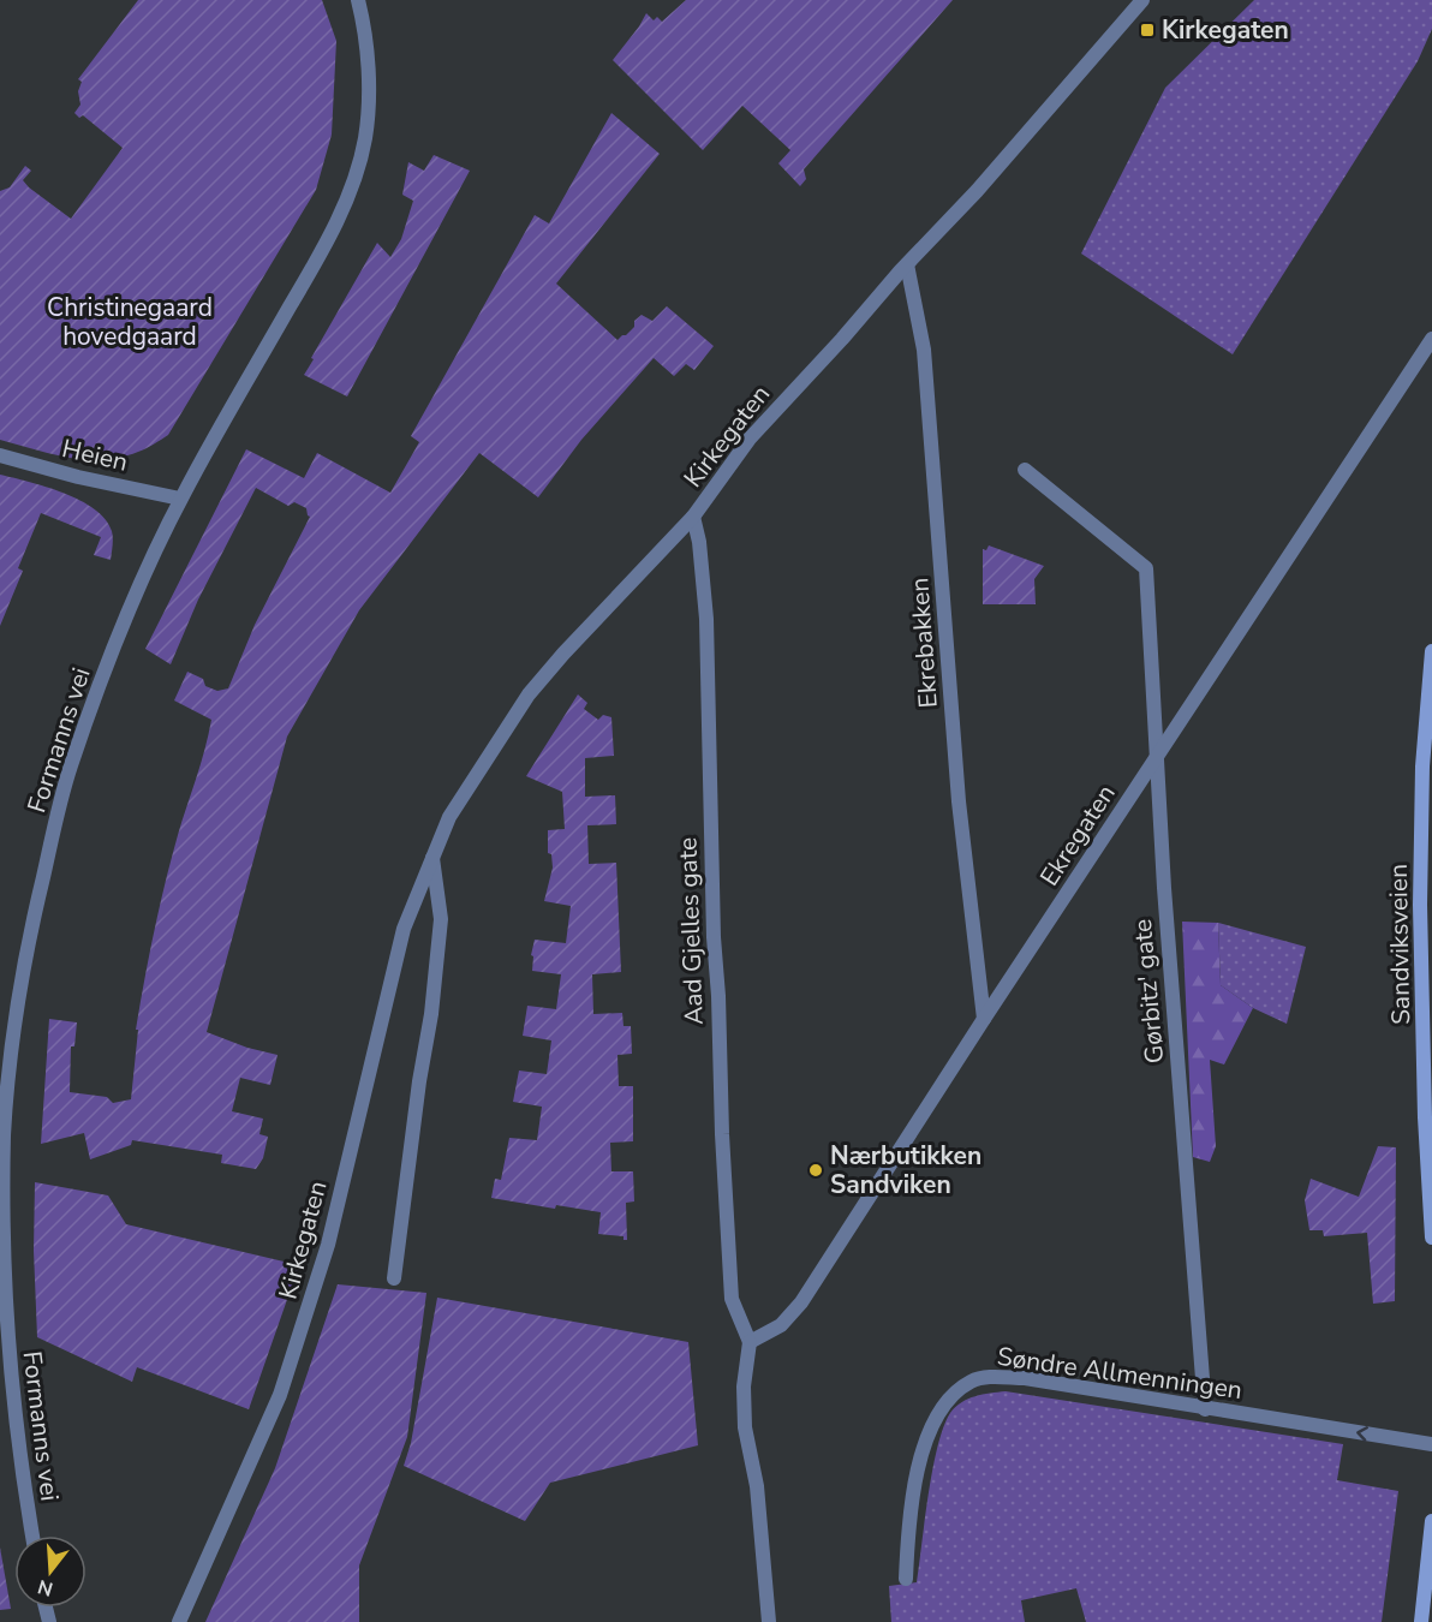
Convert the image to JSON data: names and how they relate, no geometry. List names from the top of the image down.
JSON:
{
  "streets": {
    "main road": ["Sandviksveien"],
    "street": [
      "Kirkegaten",
      "Heien",
      "Ekrebakken",
      "Formanns vei",
      "Ekregaten",
      "Aad Gjelles gate",
      "Gørbitz' gate",
      "Søndre Allmenningen"
    ]
  },
  "crossings": [
    ["Kirkegaten", "Ekrebakken"],
    ["Kirkegaten", "Aad Gjelles gate"],
    ["Heien", "Formanns vei"],
    ["Ekrebakken", "Ekregaten"],
    ["Ekregaten", "Aad Gjelles gate"],
    ["Ekregaten", "Gørbitz' gate"],
    ["Gørbitz' gate", "Søndre Allmenningen"]
  ],
  "parks": ["Christinegaard hovedgaard"],
  "places": {
    "transit": ["Kirkegaten"],
    "other": ["Nærbutikken Sandviken"]
  },
  "north": "bottom"
}
